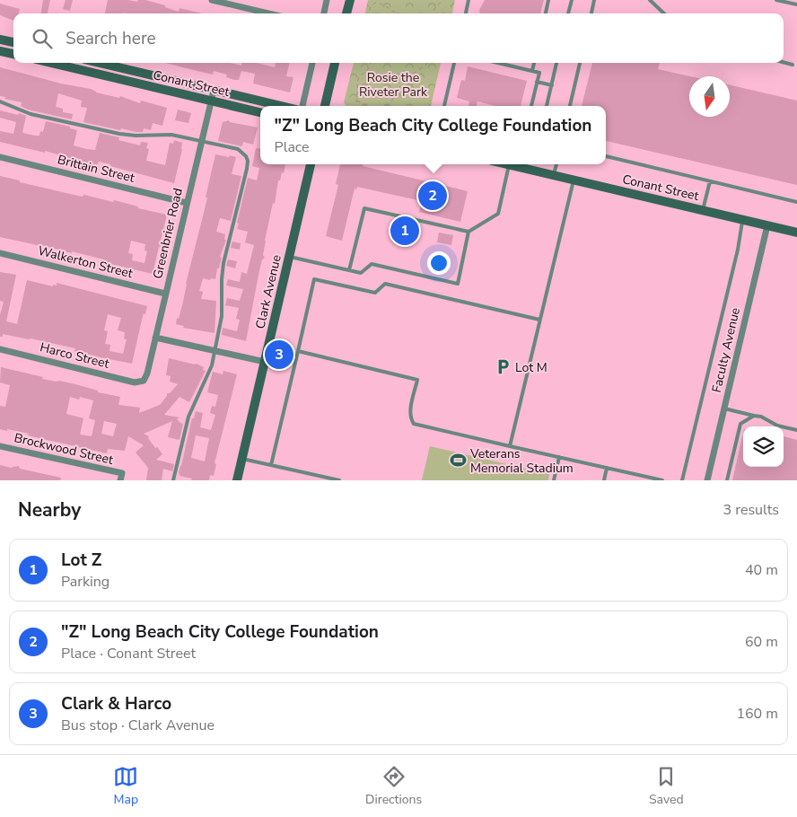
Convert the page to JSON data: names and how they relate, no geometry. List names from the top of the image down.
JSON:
{
  "streets": {
    "street": [
      "Conant Street",
      "Brittain Street",
      "Greenbrier Road",
      "Walkerton Street",
      "Clark Avenue",
      "Faculty Avenue",
      "Harco Street",
      "Brockwood Street"
    ]
  },
  "crossings": [
    ["Conant Street", "Greenbrier Road"],
    ["Conant Street", "Faculty Avenue"],
    ["Brittain Street", "Greenbrier Road"],
    ["Greenbrier Road", "Walkerton Street"],
    ["Greenbrier Road", "Harco Street"]
  ],
  "parks": ["Rosie the Riveter Park"],
  "places": {
    "parking": ["Lot M"],
    "sports": ["Veterans Memorial Stadium"]
  },
  "north": "bottom",
  "page": {
    "search": "Search here",
    "popup": ["\"Z\" Long Beach City College Foundation", "Place"],
    "pins": ["2", "1", "3"],
    "heading": ["Nearby", "3 results"],
    "list": [
      {
        "mark": "1",
        "name": "Lot Z",
        "note": "Parking",
        "value": "40 m"
      },
      {
        "mark": "2",
        "name": "\"Z\" Long Beach City College Foundation",
        "note": "Place · Conant Street",
        "value": "60 m"
      },
      {
        "mark": "3",
        "name": "Clark & Harco",
        "note": "Bus stop · Clark Avenue",
        "value": "160 m"
      }
    ],
    "nav": ["Map", "Directions", "Saved"]
  }
}
